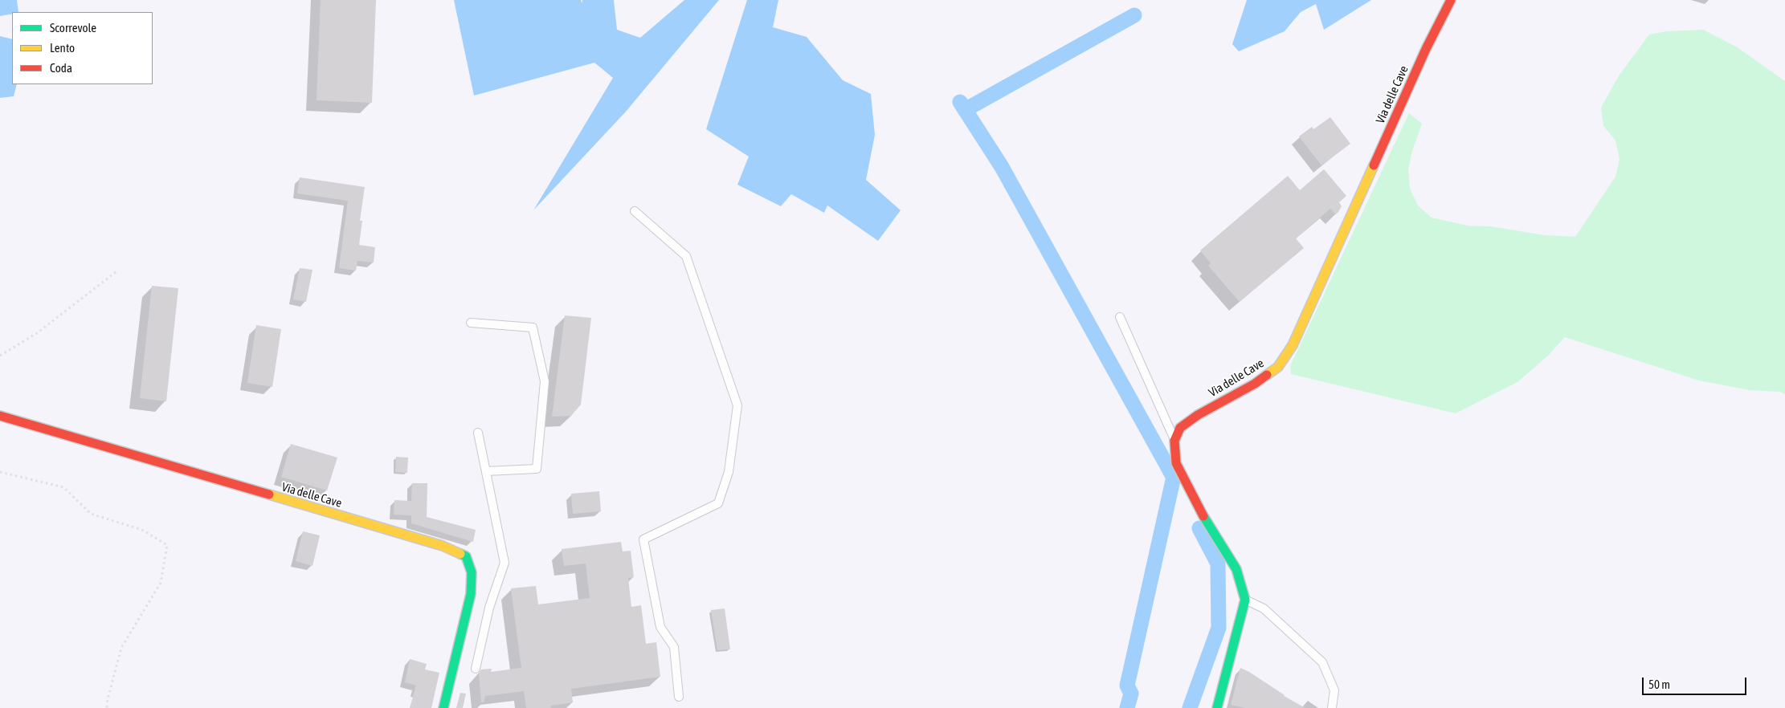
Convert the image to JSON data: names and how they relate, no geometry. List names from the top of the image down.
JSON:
{
  "streets": {
    "street": ["Via delle Cave"]
  },
  "legend": ["Scorrevole", "Lento", "Coda"],
  "scale_bar": "50 m"
}
